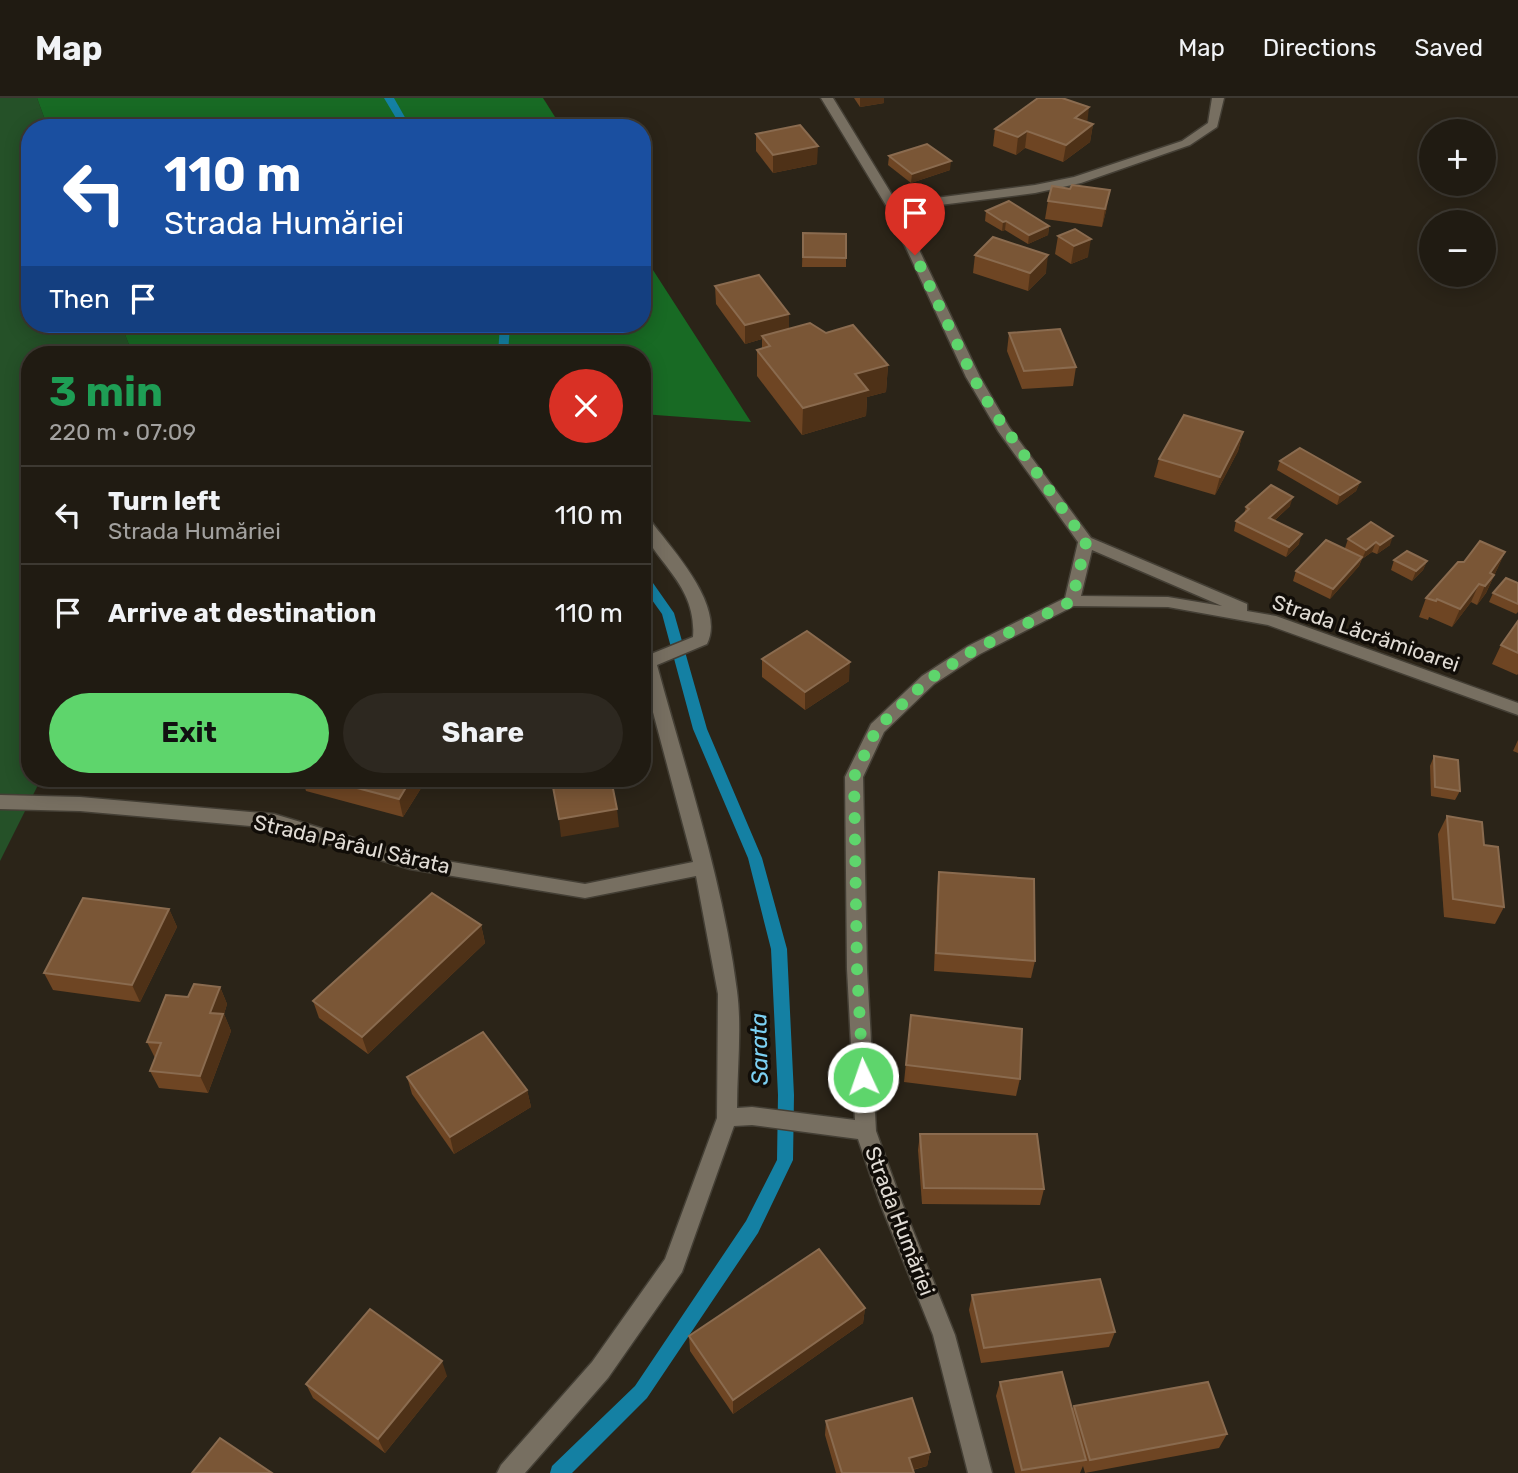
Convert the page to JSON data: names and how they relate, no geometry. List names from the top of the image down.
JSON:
{
  "streets": {
    "street": ["Strada Lăcrămioarei", "Strada Pârâul Sărata", "Strada Humăriei"]
  },
  "crossings": [
    ["Strada Lăcrămioarei", "Strada Humăriei"]
  ],
  "water": ["Sarata"],
  "page": {
    "header": "Map",
    "nav": ["Map", "Directions", "Saved"],
    "map_buttons": ["+", "−"],
    "turn": ["110 m", "Strada Humăriei"],
    "then": "Then",
    "heading": ["3 min", "220 m · 07:09"],
    "list": [
      {
        "name": "Turn left",
        "note": "Strada Humăriei",
        "value": "110 m"
      },
      {
        "name": "Arrive at destination",
        "value": "110 m"
      }
    ],
    "buttons": ["Exit", "Share"]
  }
}
